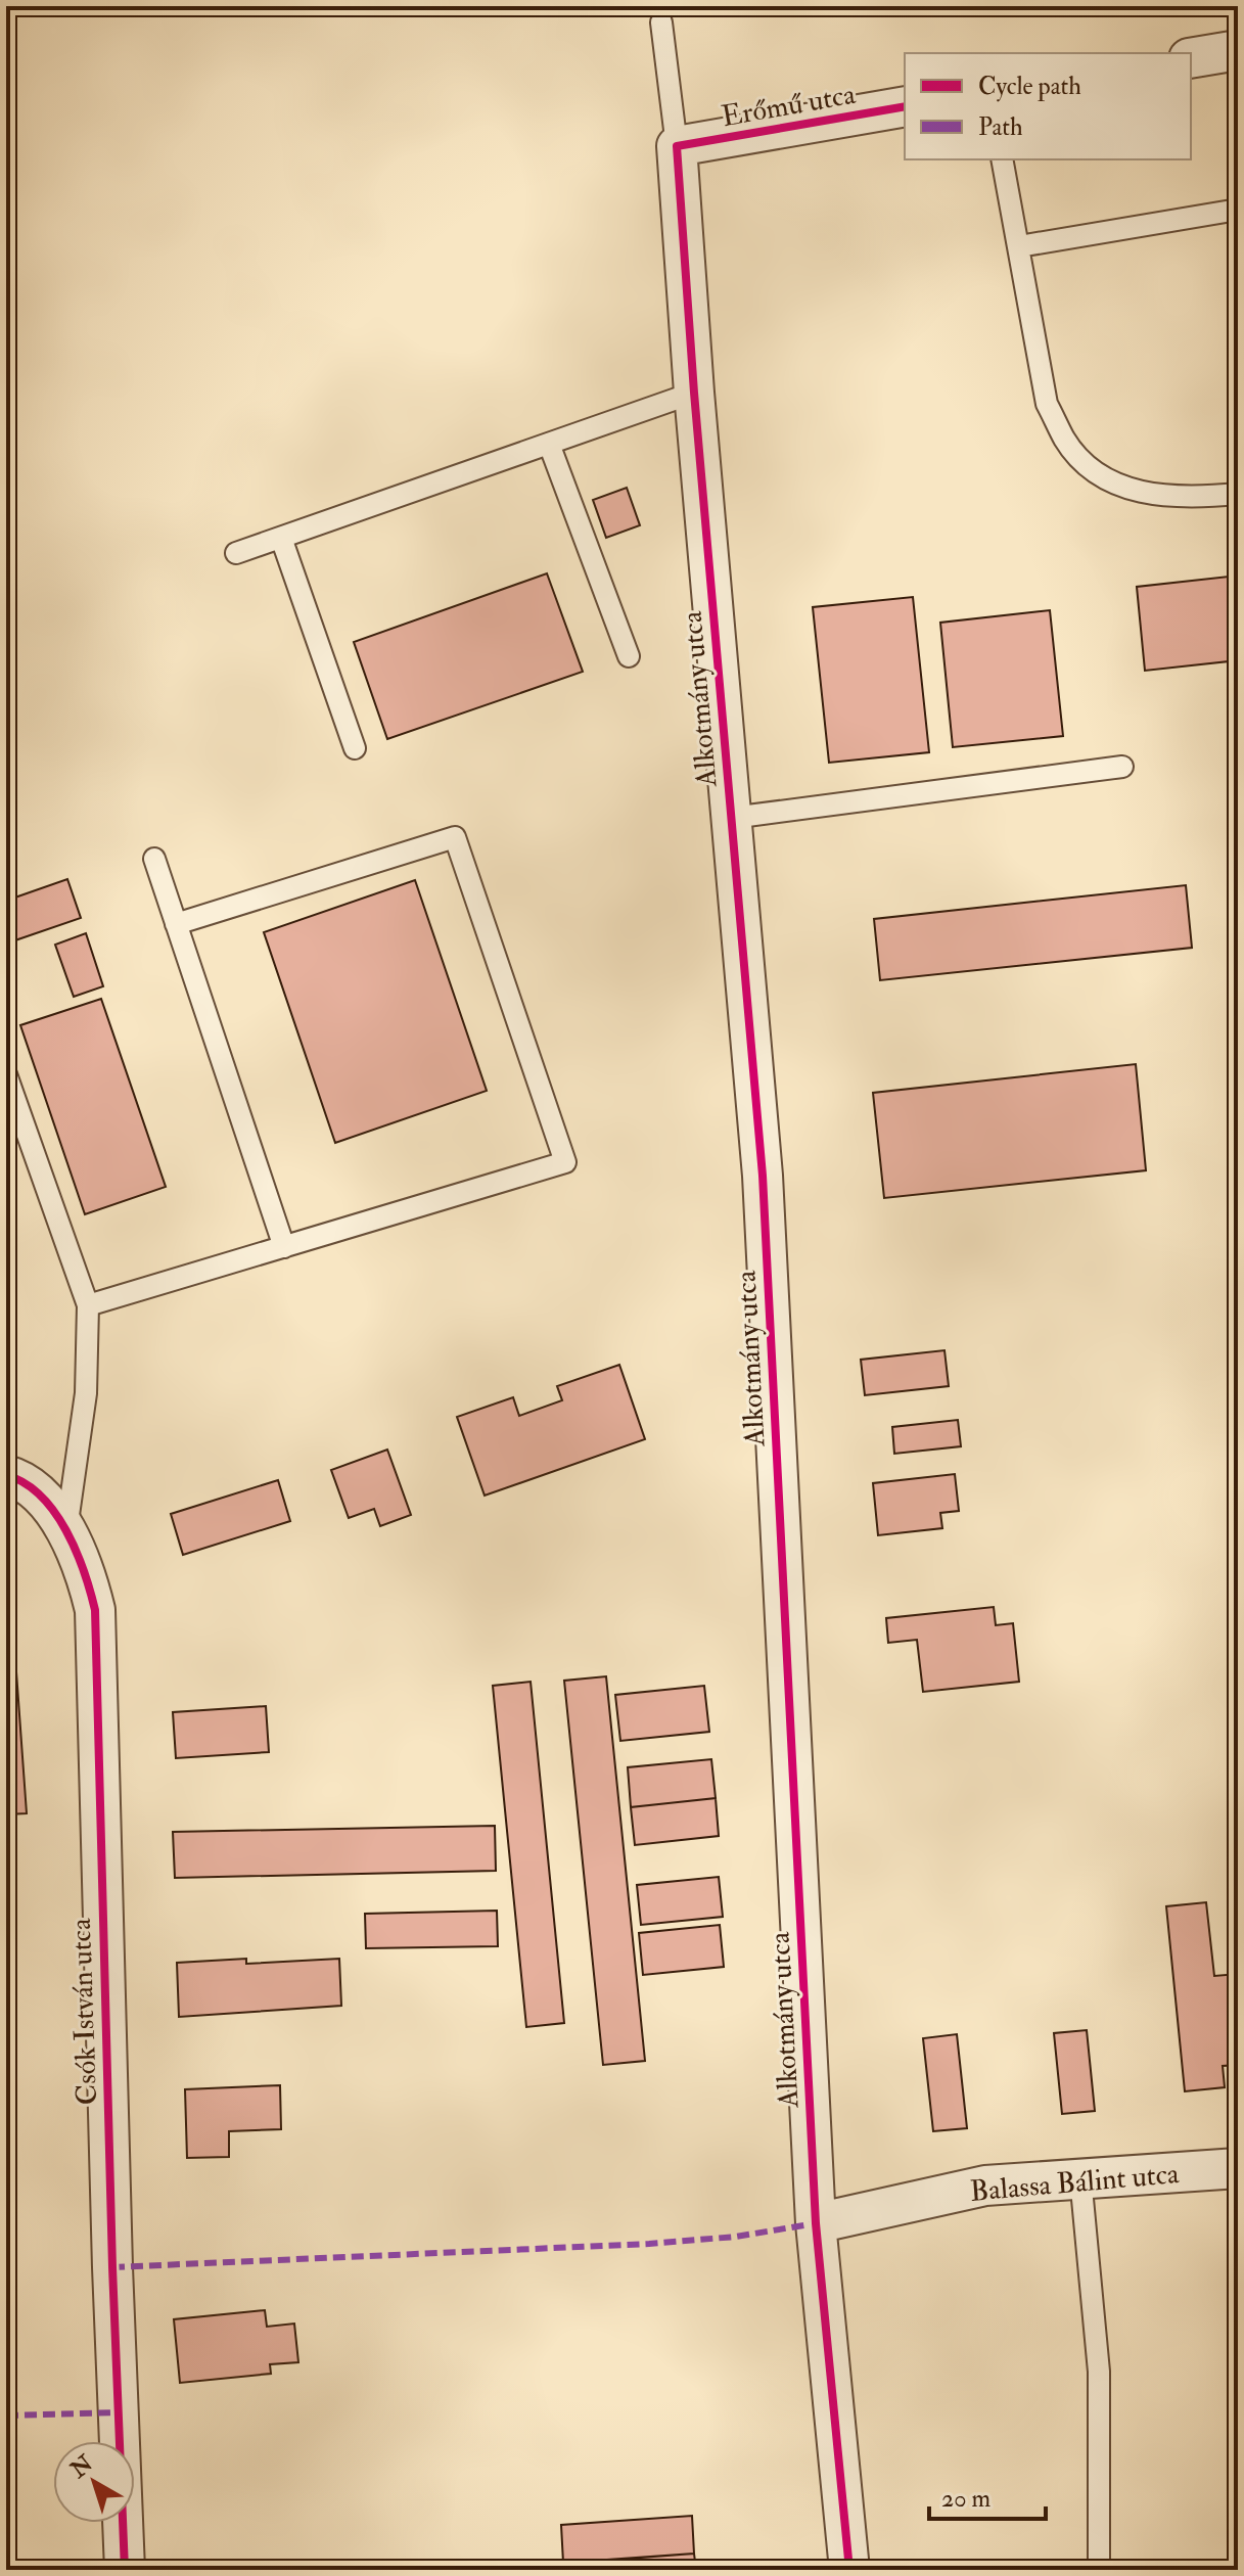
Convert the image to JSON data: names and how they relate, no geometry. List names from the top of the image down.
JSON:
{
  "streets": {
    "street": [
      "Erőmű utca",
      "Alkotmány utca",
      "Csók István utca",
      "Balassa Bálint utca"
    ]
  },
  "crossings": [
    ["Erőmű utca", "Alkotmány utca"],
    ["Alkotmány utca", "Balassa Bálint utca"]
  ],
  "legend": ["Cycle path", "Path"],
  "scale_bar": "20 m",
  "north": "top left"
}
